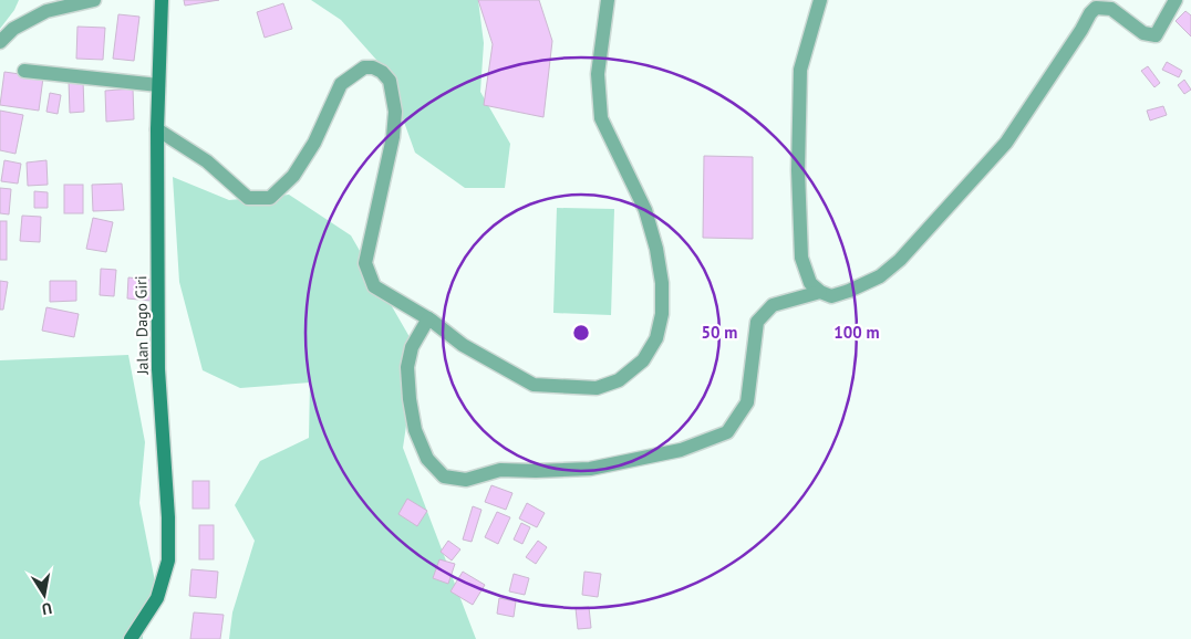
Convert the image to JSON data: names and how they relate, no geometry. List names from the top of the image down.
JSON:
{
  "streets": {
    "main road": ["Jalan Dago Giri"]
  },
  "north": "bottom",
  "rings": ["50 m", "100 m"]
}
